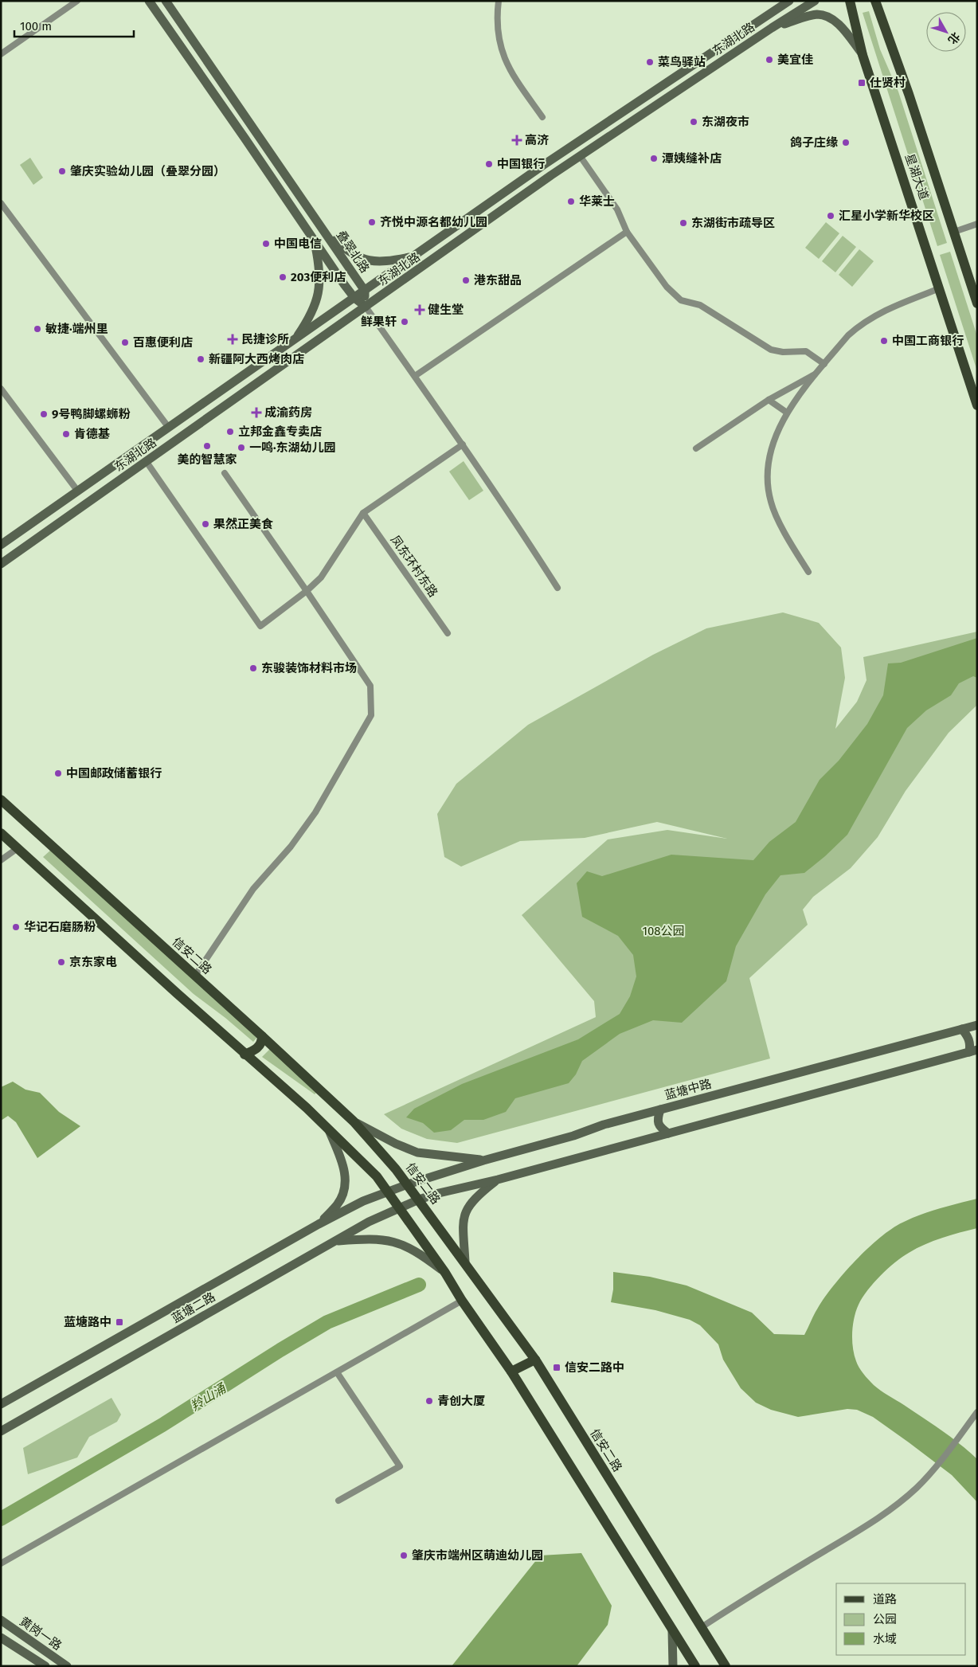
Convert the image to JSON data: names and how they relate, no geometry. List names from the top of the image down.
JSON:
{
  "streets": {
    "main road": [
      "东湖北路",
      "星湖大道",
      "叠翠北路",
      "信安二路",
      "蓝塘中路",
      "蓝塘二路",
      "黄岗一路"
    ],
    "street": ["凤东环村东路"]
  },
  "crossings": [
    ["东湖北路", "叠翠北路"],
    ["信安二路", "蓝塘中路"],
    ["信安二路", "蓝塘二路"],
    ["蓝塘中路", "蓝塘二路"]
  ],
  "water": ["羚山涌"],
  "parks": ["108公园"],
  "places": {
    "other": [
      "美宜佳",
      "菜鸟驿站",
      "东湖夜市",
      "鸽子庄缘",
      "潭姨缝补店",
      "中国银行",
      "肇庆实验幼儿园（叠翠分园）",
      "华莱士",
      "汇星小学新华校区",
      "齐悦中源名都幼儿园",
      "东湖街市疏导区",
      "中国电信",
      "203便利店",
      "港东甜品",
      "鲜果轩",
      "敏捷·端州里",
      "中国工商银行",
      "百惠便利店",
      "新疆阿大西烤肉店",
      "9号鸭脚螺蛳粉",
      "立邦金鑫专卖店",
      "肯德基",
      "美的智慧家",
      "一鸣·东湖幼儿园",
      "果然正美食",
      "东骏装饰材料市场",
      "中国邮政储蓄银行",
      "华记石磨肠粉",
      "京东家电",
      "青创大厦",
      "肇庆市端州区萌迪幼儿园"
    ],
    "transit": ["仕贤村", "蓝塘路中", "信安二路中"],
    "health": [
      "高济",
      "健生堂",
      "民捷诊所",
      "成渝药房"
    ]
  },
  "legend": ["道路", "公园", "水域"],
  "scale_bar": "100 m",
  "north": "bottom right"
}
